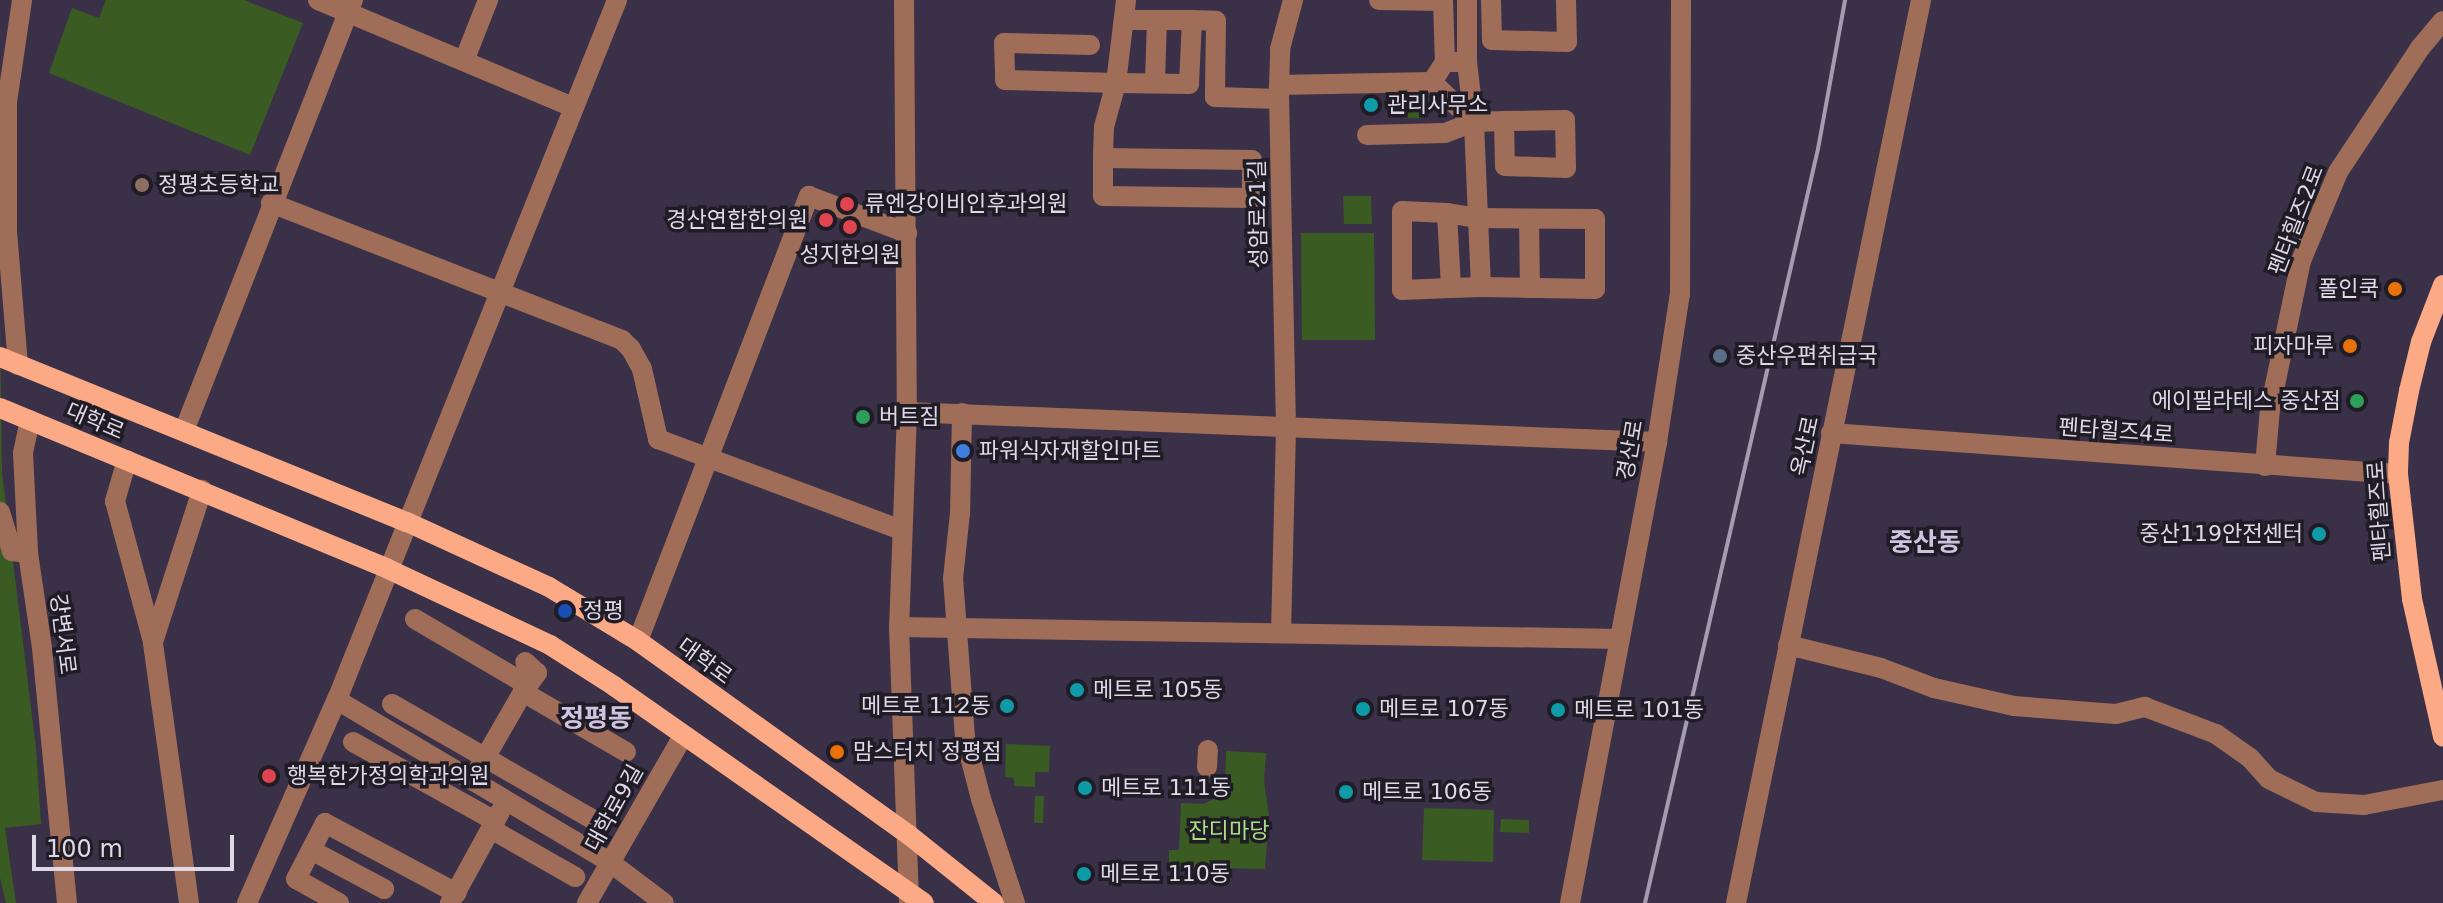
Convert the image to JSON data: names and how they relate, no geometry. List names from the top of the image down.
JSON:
{
  "streets": {
    "main road": ["대학로", "펜타힐즈로"],
    "street": [
      "성암로21길",
      "펜타힐즈2로",
      "펜타힐즈4로",
      "옥산로",
      "경산로",
      "강변서로",
      "대학로9길"
    ]
  },
  "crossings": [
    ["펜타힐즈2로", "펜타힐즈4로"],
    ["대학로", "강변서로"],
    ["대학로", "대학로9길"],
    ["펜타힐즈4로", "옥산로"],
    ["펜타힐즈4로", "펜타힐즈로"]
  ],
  "districts": ["중산동", "정평동"],
  "parks": ["잔디마당"],
  "places": [
    "관리사무소",
    "정평초등학교",
    "류엔강이비인후과의원",
    "경산연합한의원",
    "성지한의원",
    "폴인쿡",
    "피자마루",
    "중산우편취급국",
    "에이필라테스 중산점",
    "버트짐",
    "파워식자재할인마트",
    "중산119안전센터",
    "정평",
    "메트로 105동",
    "메트로 112동",
    "메트로 107동",
    "메트로 101동",
    "맘스터치 정평점",
    "행복한가정의학과의원",
    "메트로 111동",
    "메트로 106동",
    "메트로 110동"
  ],
  "scale_bar": "100 m"
}
